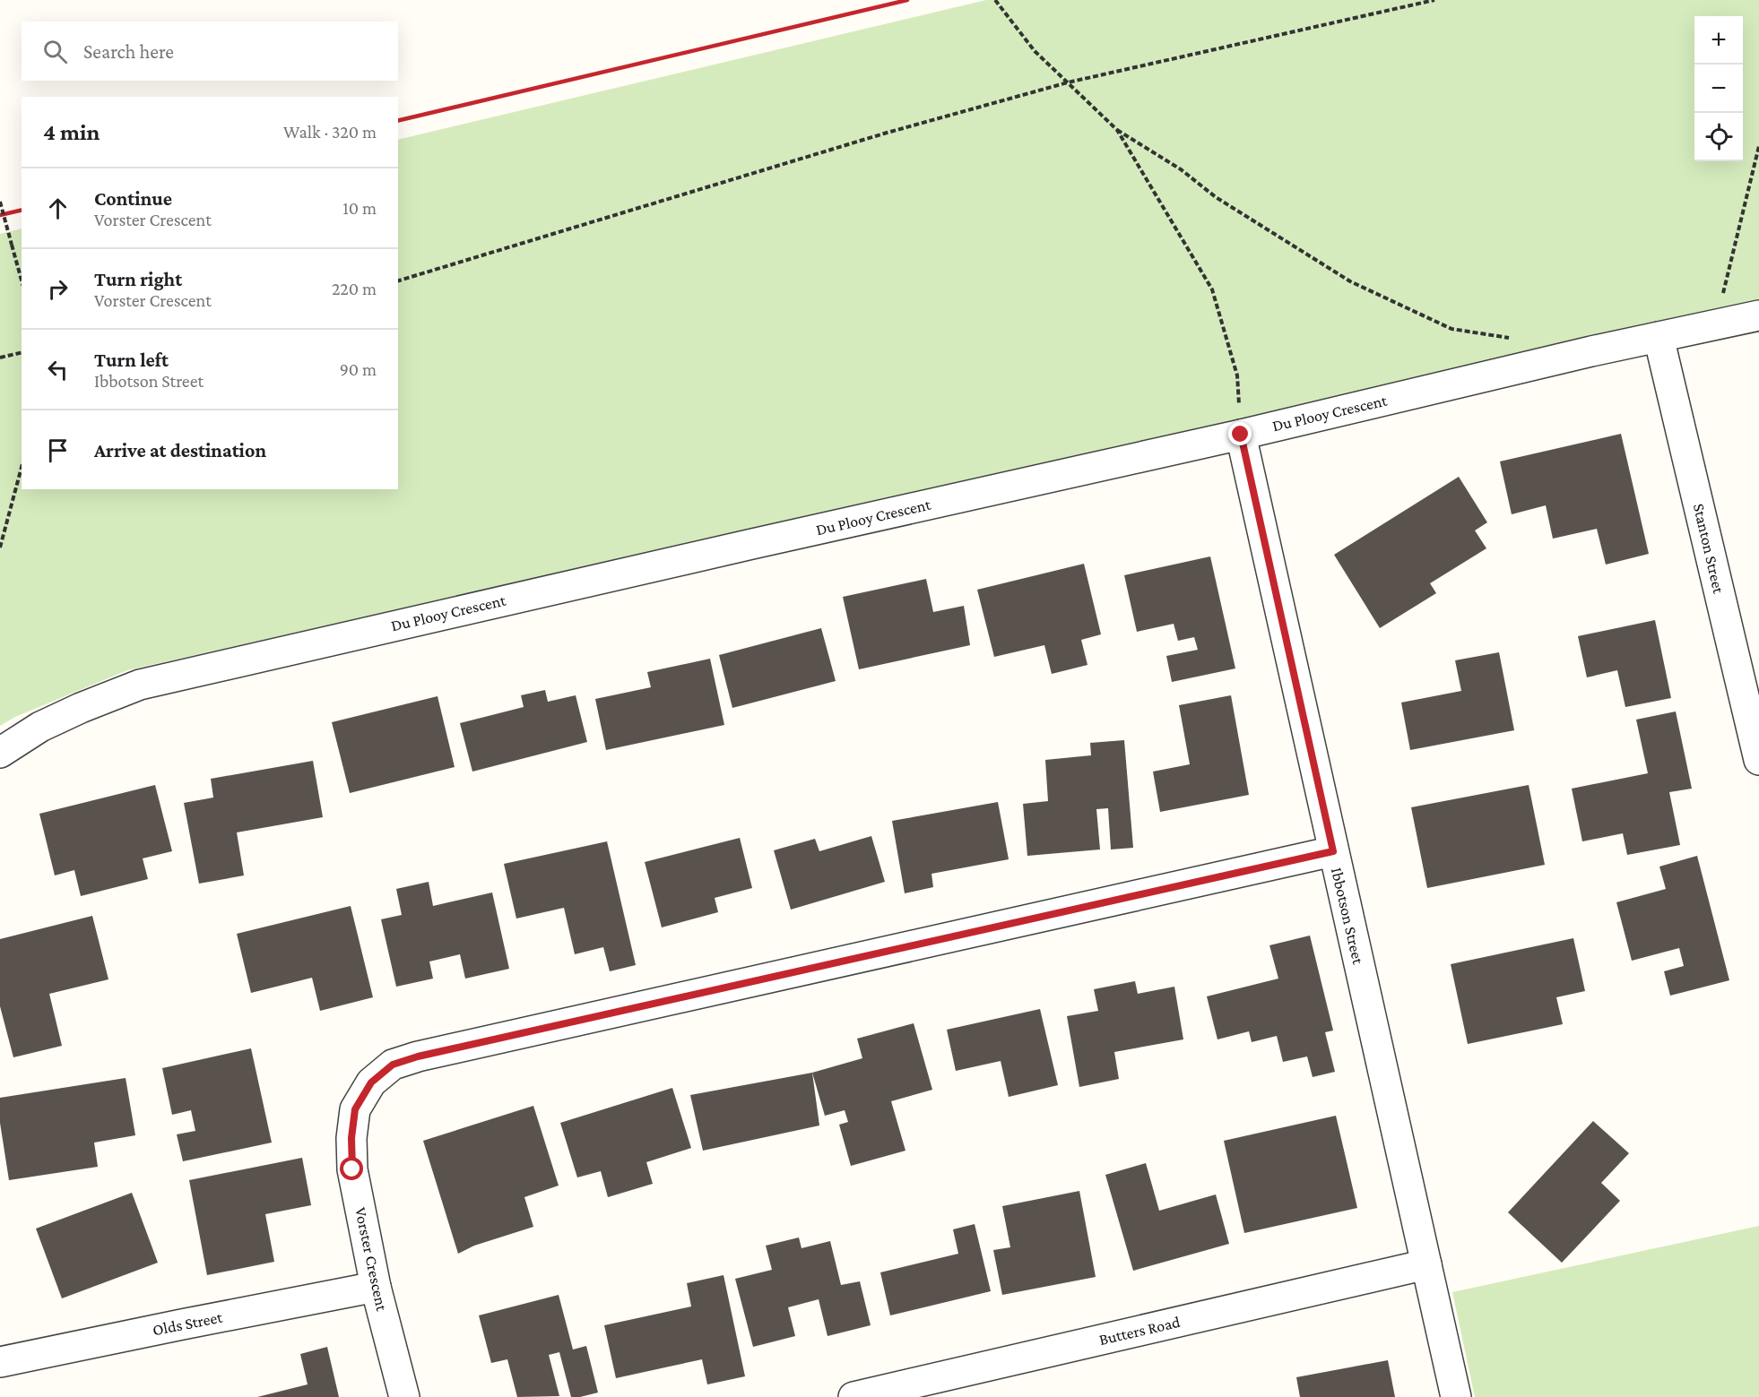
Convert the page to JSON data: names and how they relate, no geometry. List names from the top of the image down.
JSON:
{
  "streets": {
    "street": [
      "Du Plooy Crescent",
      "Stanton Street",
      "Ibbotson Street",
      "Vorster Crescent",
      "Olds Street",
      "Butters Road"
    ]
  },
  "crossings": [
    ["Du Plooy Crescent", "Stanton Street"],
    ["Du Plooy Crescent", "Ibbotson Street"],
    ["Ibbotson Street", "Vorster Crescent"],
    ["Ibbotson Street", "Butters Road"],
    ["Vorster Crescent", "Olds Street"]
  ],
  "page": {
    "map_buttons": ["+", "−"],
    "search": "Search here",
    "heading": ["4 min", "Walk · 320 m"],
    "list": [
      ["Continue", "Vorster Crescent", "10 m"],
      ["Turn right", "Vorster Crescent", "220 m"],
      ["Turn left", "Ibbotson Street", "90 m"],
      "Arrive at destination"
    ]
  }
}
